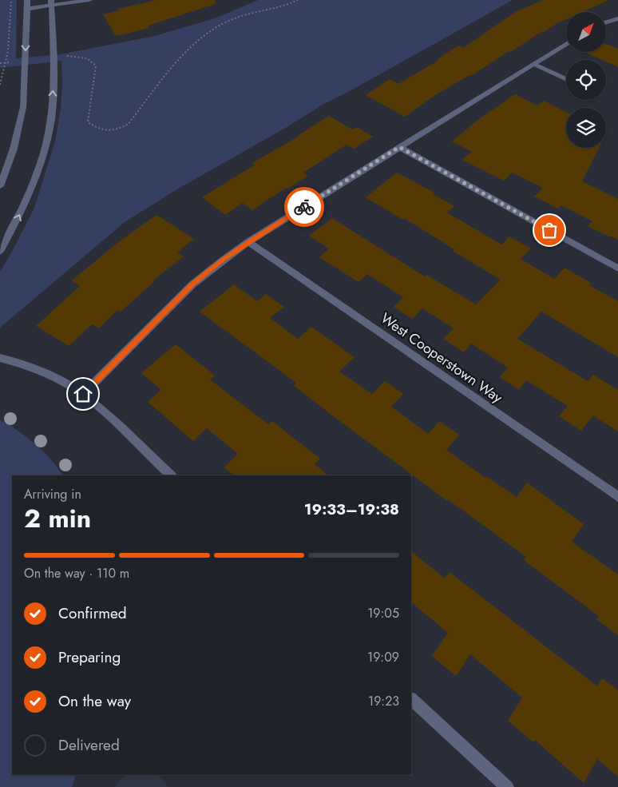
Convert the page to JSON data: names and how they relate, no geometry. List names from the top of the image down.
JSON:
{
  "streets": {
    "street": ["West Cooperstown Way"]
  },
  "north": "top right",
  "page": {
    "heading": ["2 min", "Arriving in", "19:33–19:38"],
    "bar": "On the way · 110 m",
    "list": [
      ["Confirmed", "19:05"],
      ["Preparing", "19:09"],
      ["On the way", "19:23"],
      "Delivered"
    ]
  }
}
